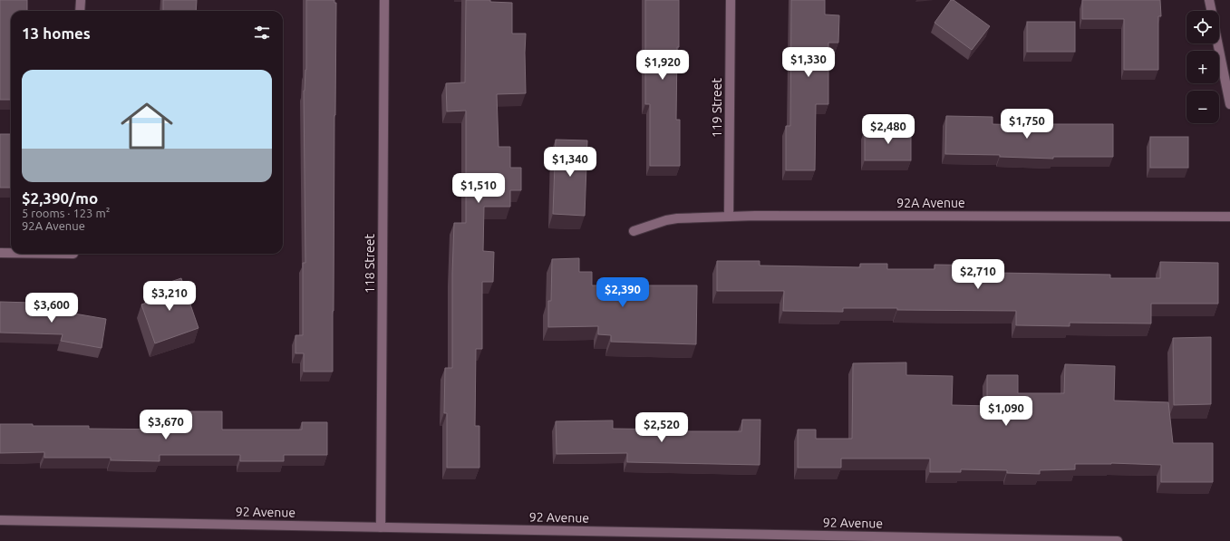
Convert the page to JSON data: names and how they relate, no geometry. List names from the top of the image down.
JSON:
{
  "streets": {
    "street": [
      "119 Street",
      "92A Avenue",
      "118 Street",
      "92 Avenue"
    ]
  },
  "crossings": [
    ["119 Street", "92A Avenue"],
    ["118 Street", "92 Avenue"]
  ],
  "page": {
    "map_buttons": ["+", "−"],
    "heading": "13 homes",
    "price": [
      "$1,330",
      "$1,920",
      "$1,750",
      "$2,480",
      "$1,340",
      "$1,510",
      "$2,710",
      "$2,390",
      "$3,210",
      "$3,600",
      "$1,090",
      "$3,670",
      "$2,520"
    ],
    "list": [
      {
        "name": "$2,390/mo",
        "note": "5 rooms · 123 m² · 92A Avenue"
      }
    ]
  }
}
